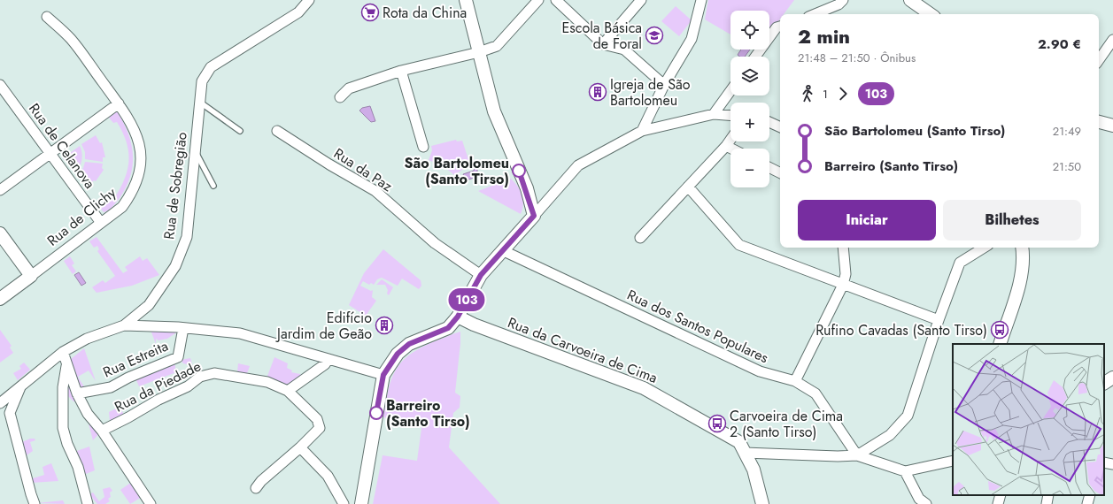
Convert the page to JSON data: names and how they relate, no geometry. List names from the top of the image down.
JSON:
{
  "streets": {
    "street": [
      "Rua de Celanova",
      "Rua da Paz",
      "Rua de Sobregião",
      "Rua de Clichy",
      "Rua dos Santos Populares",
      "Rua da Carvoeira de Cima",
      "Rua Estreita",
      "Rua da Piedade"
    ]
  },
  "crossings": [
    ["Rua de Celanova", "Rua de Clichy"]
  ],
  "places": {
    "supermarket": ["Rota da China"],
    "school or university": ["Escola Básica de Foral"],
    "building": ["Igreja de São Bartolomeu", "Edifício Jardim de Geão"],
    "other": ["São Bartolomeu (Santo Tirso)", "Barreiro (Santo Tirso)"],
    "bus stop": ["Rufino Cavadas (Santo Tirso)", "Carvoeira de Cima 2 (Santo Tirso)"]
  },
  "lines": ["bus line 103"],
  "page": {
    "on_map": "103",
    "map_buttons": ["+", "−"],
    "heading": ["2 min", "21:48 – 21:50 · Ônibus", "2.90 €"],
    "legs": ["1", "103"],
    "list": [
      {
        "name": "São Bartolomeu (Santo Tirso)",
        "value": "21:49"
      },
      {
        "name": "Barreiro (Santo Tirso)",
        "value": "21:50"
      }
    ],
    "buttons": ["Iniciar", "Bilhetes"]
  }
}
